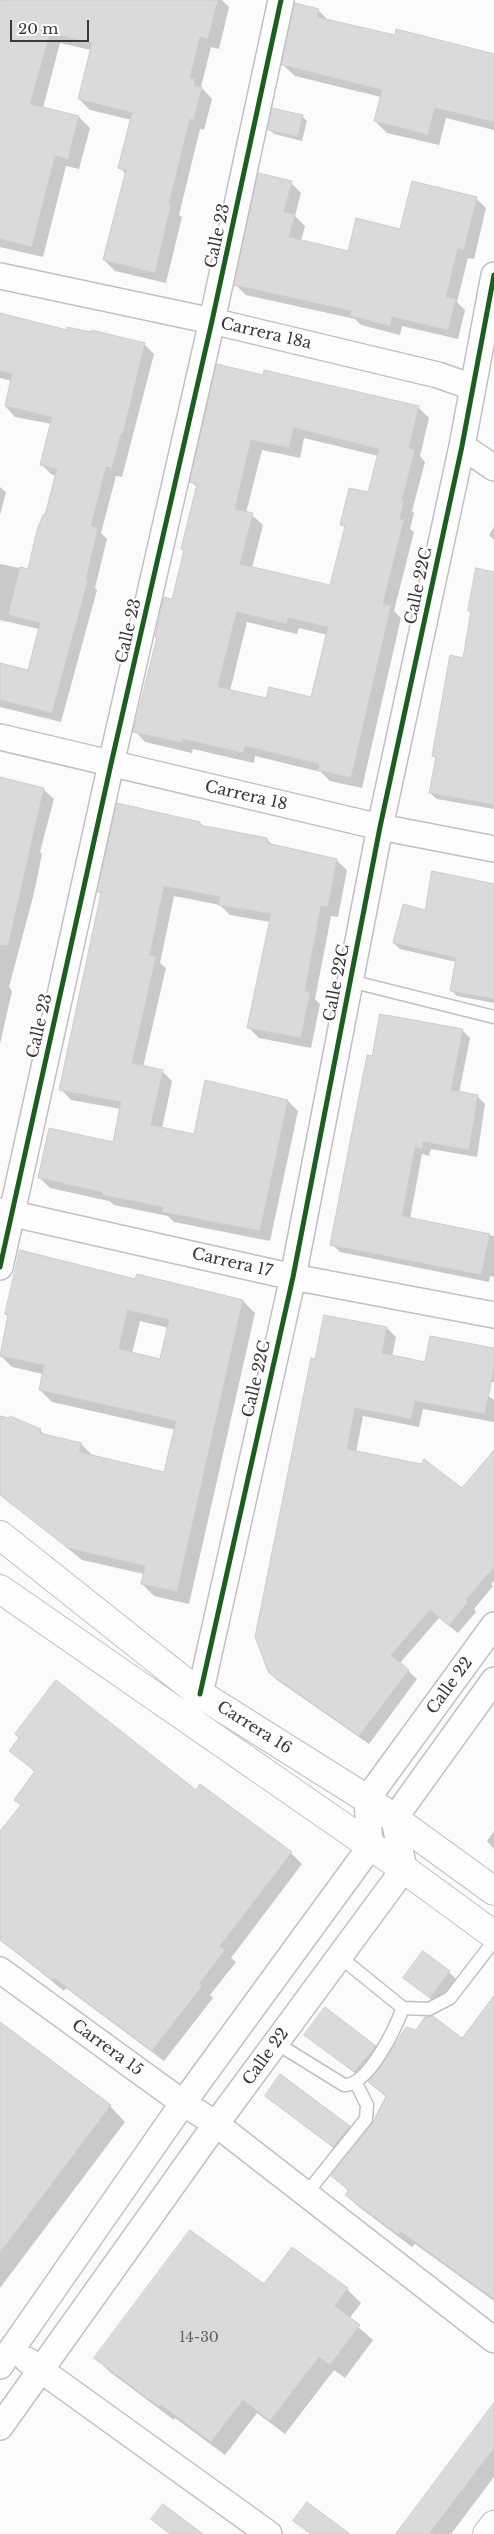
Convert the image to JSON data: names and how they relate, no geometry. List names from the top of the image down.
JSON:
{
  "streets": {
    "street": [
      "Calle 23",
      "Carrera 18a",
      "Calle 22C",
      "Carrera 18",
      "Carrera 17",
      "Calle 22",
      "Carrera 16",
      "Carrera 15"
    ]
  },
  "crossings": [
    ["Calle 23", "Carrera 18a"],
    ["Calle 23", "Carrera 18"],
    ["Calle 23", "Carrera 17"],
    ["Carrera 18a", "Calle 22C"],
    ["Calle 22C", "Carrera 18"],
    ["Calle 22C", "Carrera 17"],
    ["Calle 22C", "Carrera 16"],
    ["Calle 22", "Carrera 16"],
    ["Calle 22", "Carrera 15"]
  ],
  "house_numbers": ["14-30"],
  "scale_bar": "20 m"
}
